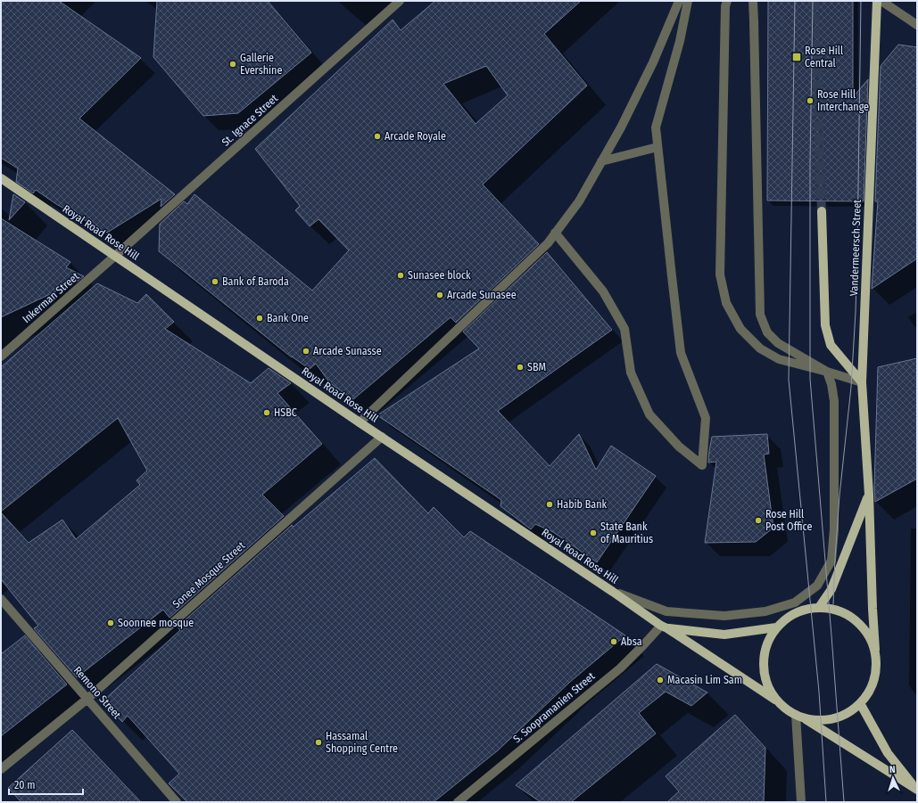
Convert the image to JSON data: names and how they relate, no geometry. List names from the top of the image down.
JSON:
{
  "streets": {
    "main road": ["Royal Road Rose Hill", "Vandermeersch Street"],
    "street": [
      "St. Ignace Street",
      "Inkerman Street",
      "Sonee Mosque Street",
      "Remono Street",
      "S. Soopramanien Street"
    ]
  },
  "crossings": [
    ["St. Ignace Street", "Royal Road Rose Hill"],
    ["St. Ignace Street", "Inkerman Street"],
    ["Royal Road Rose Hill", "Vandermeersch Street"],
    ["Royal Road Rose Hill", "Inkerman Street"],
    ["Royal Road Rose Hill", "Sonee Mosque Street"],
    ["Royal Road Rose Hill", "S. Soopramanien Street"],
    ["Sonee Mosque Street", "Remono Street"]
  ],
  "places": {
    "transit": ["Rose Hill Central"],
    "other": [
      "Gallerie Evershine",
      "Rose Hill Interchange",
      "Arcade Royale",
      "Sunasee block",
      "Bank of Baroda",
      "Arcade Sunasee",
      "Bank One",
      "Arcade Sunasse",
      "SBM",
      "HSBC",
      "Habib Bank",
      "Rose Hill Post Office",
      "State Bank of Mauritius",
      "Soonnee mosque",
      "Absa",
      "Macasin Lim Sam",
      "Hassamal Shopping Centre"
    ]
  },
  "scale_bar": "20 m",
  "north": "top"
}
